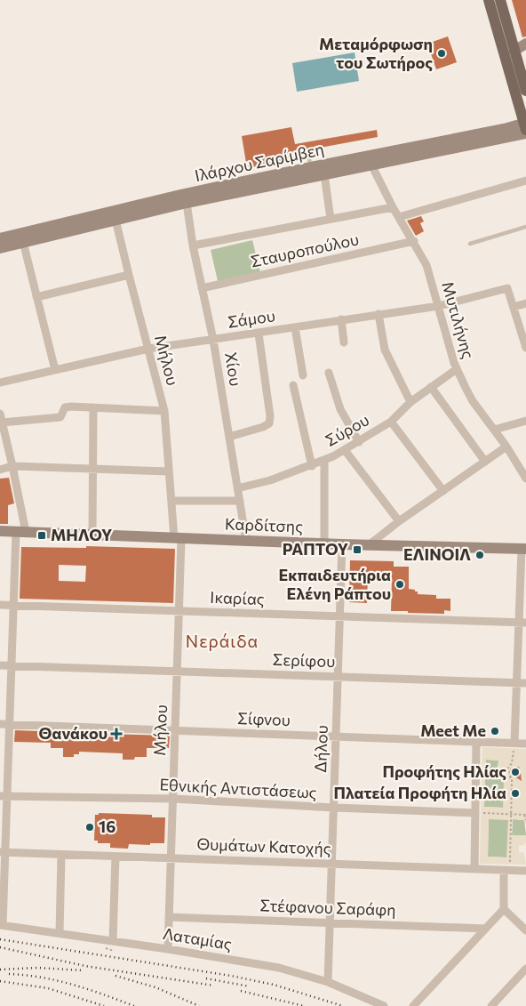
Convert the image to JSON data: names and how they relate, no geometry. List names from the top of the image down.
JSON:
{
  "streets": {
    "main road": ["Ιλάρχου Σαρίμβεη", "Καρδίτσης"],
    "street": [
      "Σταυροπούλου",
      "Σάμου",
      "Μυτιλήνης",
      "Μήλου",
      "Χίου",
      "Σύρου",
      "Ικαρίας",
      "Σερίφου",
      "Σίφνου",
      "Δήλου",
      "Εθνικής Αντιστάσεως",
      "Θυμάτων Κατοχής",
      "Στέφανου Σαράφη",
      "Λαταμίας"
    ]
  },
  "crossings": [
    ["Ιλάρχου Σαρίμβεη", "Μυτιλήνης"],
    ["Ιλάρχου Σαρίμβεη", "Μήλου"],
    ["Ιλάρχου Σαρίμβεη", "Χίου"],
    ["Σταυροπούλου", "Μυτιλήνης"],
    ["Σταυροπούλου", "Χίου"],
    ["Σάμου", "Μυτιλήνης"],
    ["Σάμου", "Μήλου"],
    ["Σάμου", "Χίου"],
    ["Μυτιλήνης", "Σύρου"],
    ["Μήλου", "Καρδίτσης"],
    ["Μήλου", "Ικαρίας"],
    ["Μήλου", "Σερίφου"],
    ["Μήλου", "Σίφνου"],
    ["Μήλου", "Εθνικής Αντιστάσεως"],
    ["Μήλου", "Θυμάτων Κατοχής"],
    ["Μήλου", "Στέφανου Σαράφη"],
    ["Μήλου", "Λαταμίας"],
    ["Χίου", "Σύρου"],
    ["Χίου", "Καρδίτσης"],
    ["Καρδίτσης", "Δήλου"],
    ["Ικαρίας", "Δήλου"],
    ["Σερίφου", "Δήλου"],
    ["Σίφνου", "Δήλου"],
    ["Δήλου", "Εθνικής Αντιστάσεως"],
    ["Δήλου", "Θυμάτων Κατοχής"],
    ["Δήλου", "Στέφανου Σαράφη"],
    ["Δήλου", "Λαταμίας"]
  ],
  "districts": ["Νεράιδα"],
  "places": {
    "other": [
      "Μεταμόρφωση του Σωτήρος",
      "ΕΛΙΝΟΙΛ",
      "Εκπαιδευτήρια Ελένη Ράπτου",
      "Meet Me",
      "Προφήτης Ηλίας",
      "Πλατεία Προφήτη Ηλία",
      "16"
    ],
    "transit": ["ΜΗΛΟΥ", "ΡΑΠΤΟΥ"],
    "health": ["Θανάκου"]
  }
}
